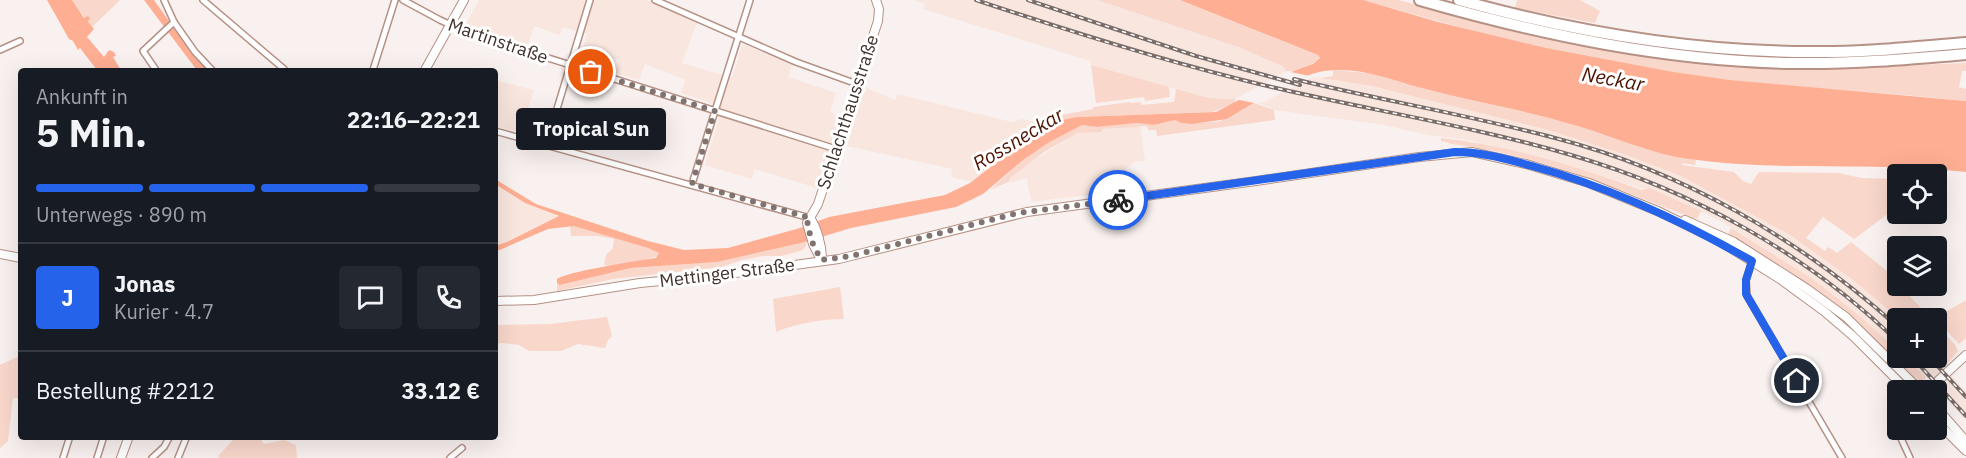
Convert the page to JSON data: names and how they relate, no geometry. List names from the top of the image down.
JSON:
{
  "streets": {
    "main road": ["Schlachthausstraße", "Mettinger Straße"],
    "street": ["Martinstraße"]
  },
  "crossings": [
    ["Martinstraße", "Schlachthausstraße"]
  ],
  "water": ["Neckar", "Rossneckar"],
  "places": ["Tropical Sun"],
  "page": {
    "heading": ["5 Min.", "Ankunft in", "22:16–22:21"],
    "panel": [
      "Jonas",
      "Kurier · 4.7",
      "Bestellung #2212",
      "33.12 €"
    ],
    "bubble": "Tropical Sun",
    "map_buttons": ["+", "−"],
    "bar": "Unterwegs · 890 m",
    "round": "J"
  }
}
